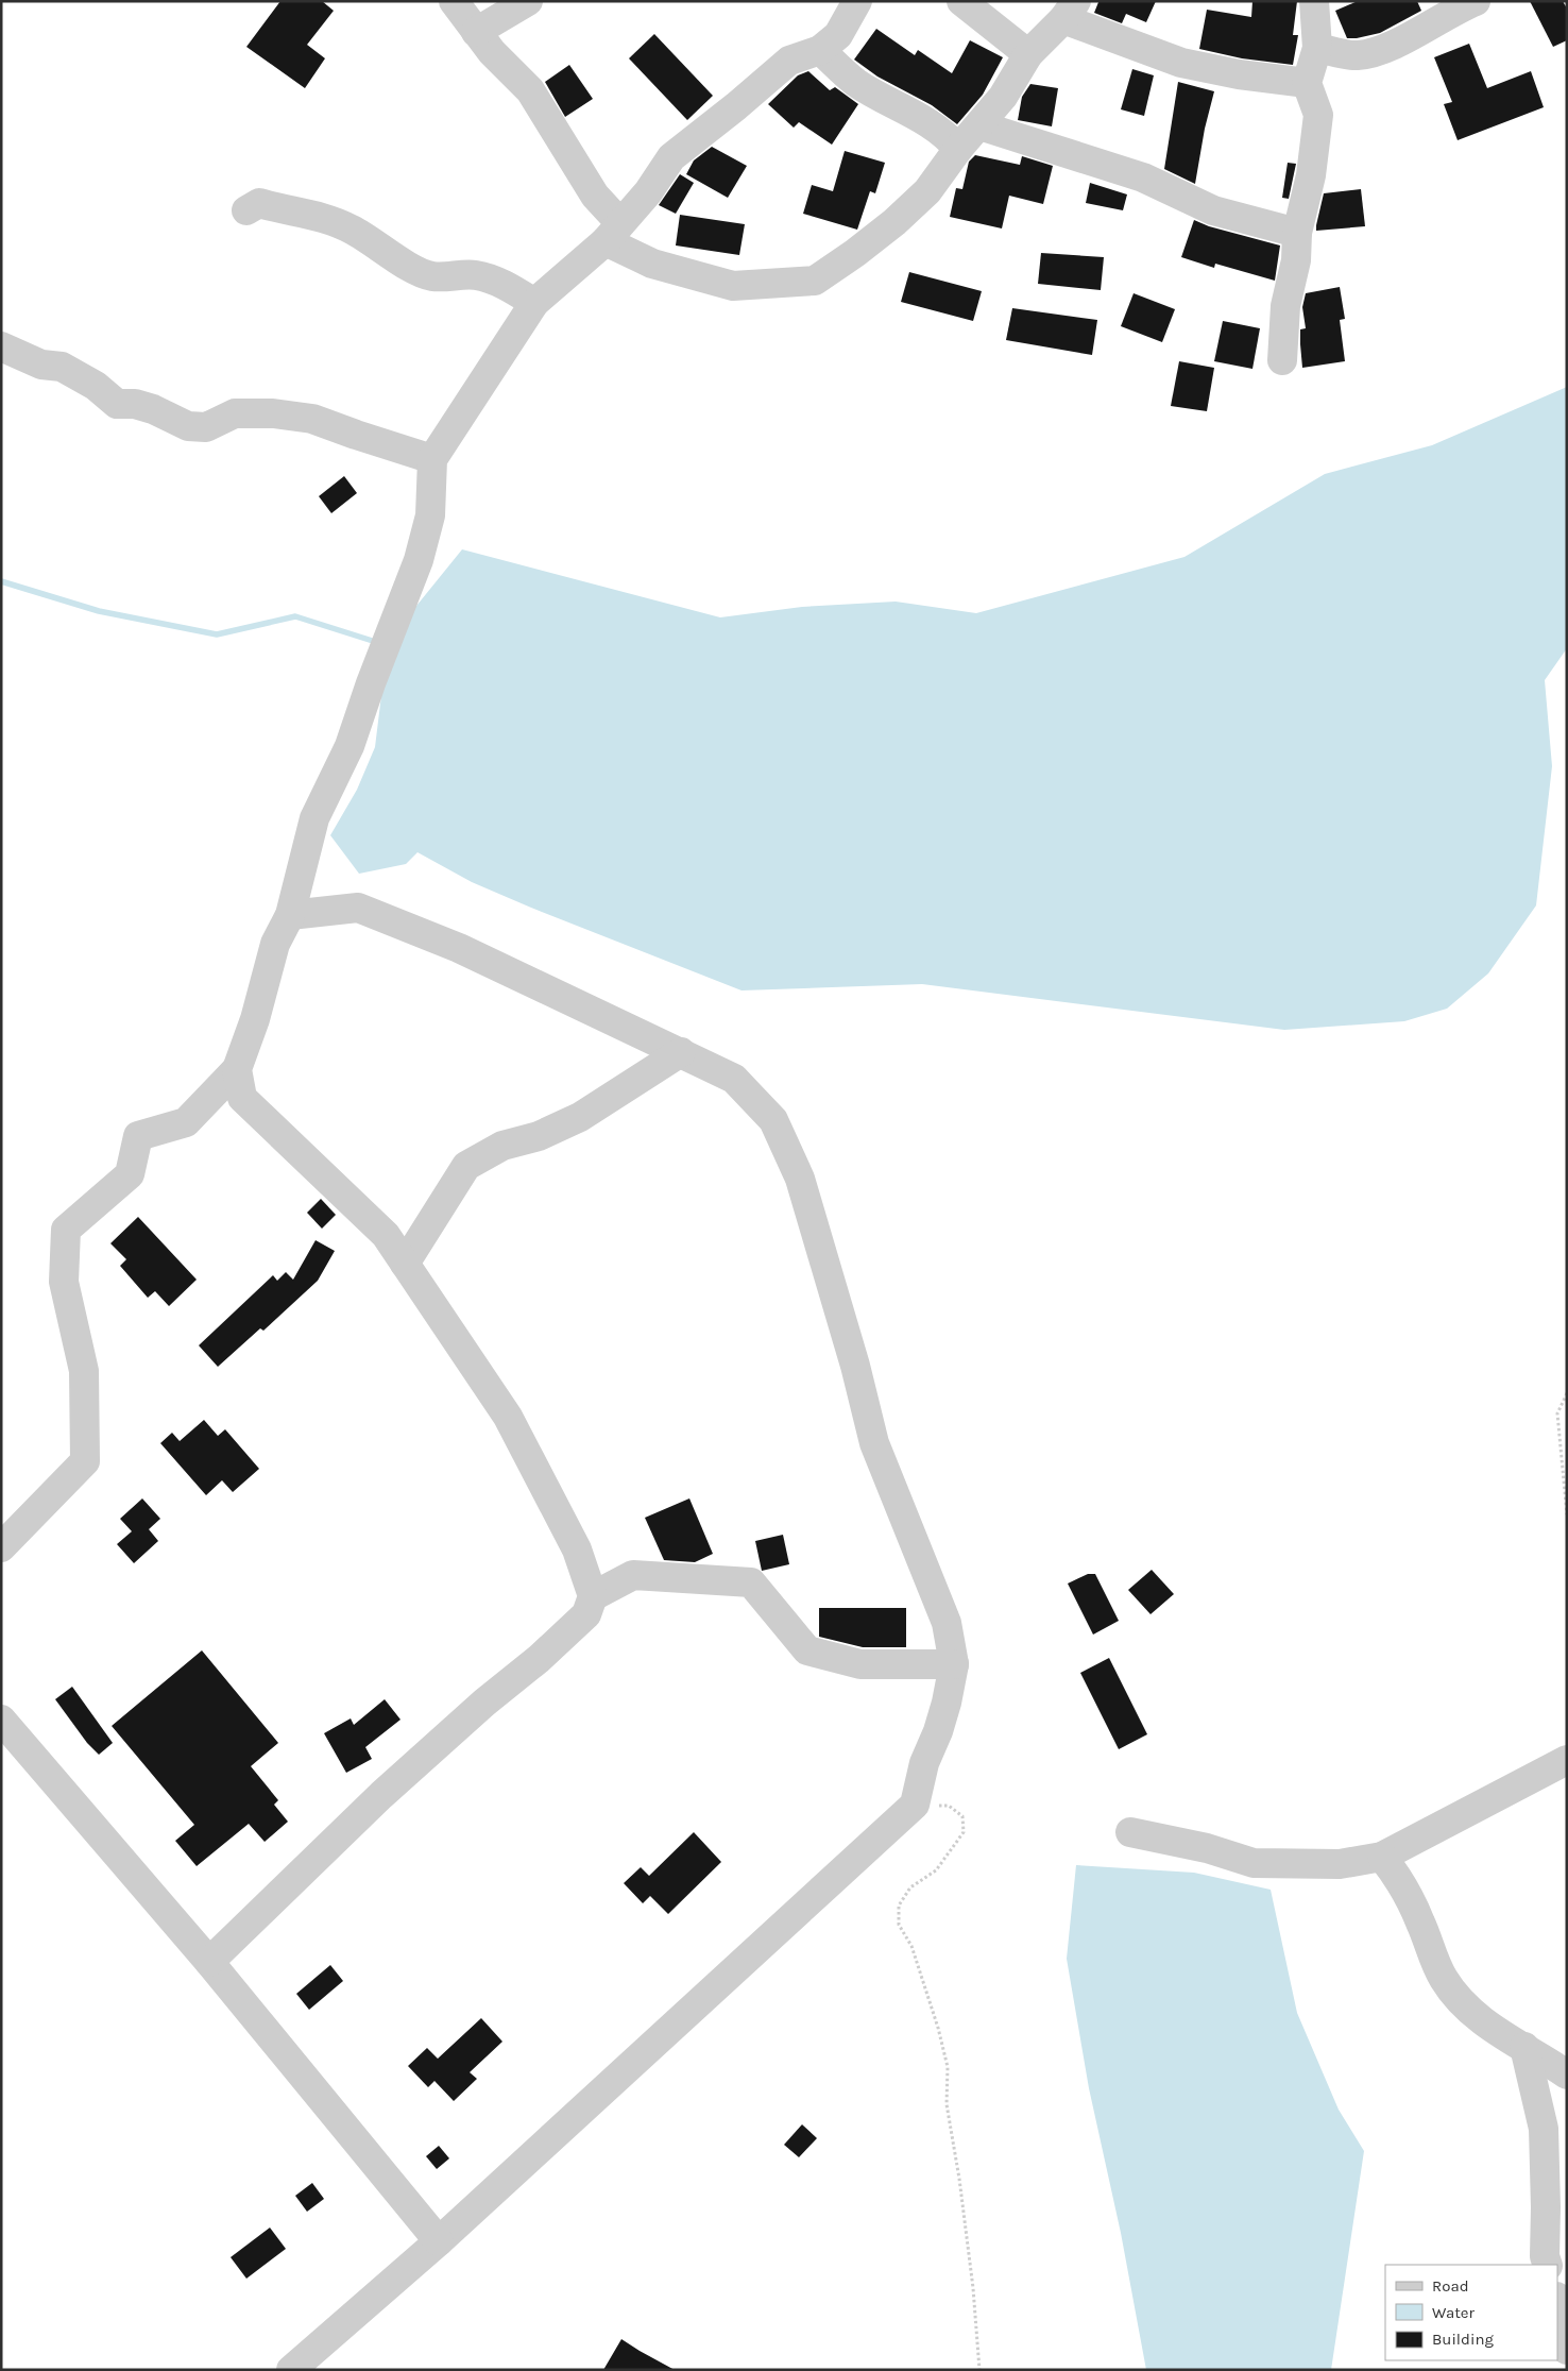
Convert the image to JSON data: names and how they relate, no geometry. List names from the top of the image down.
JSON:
{
  "legend": ["Road", "Water", "Building"]
}
